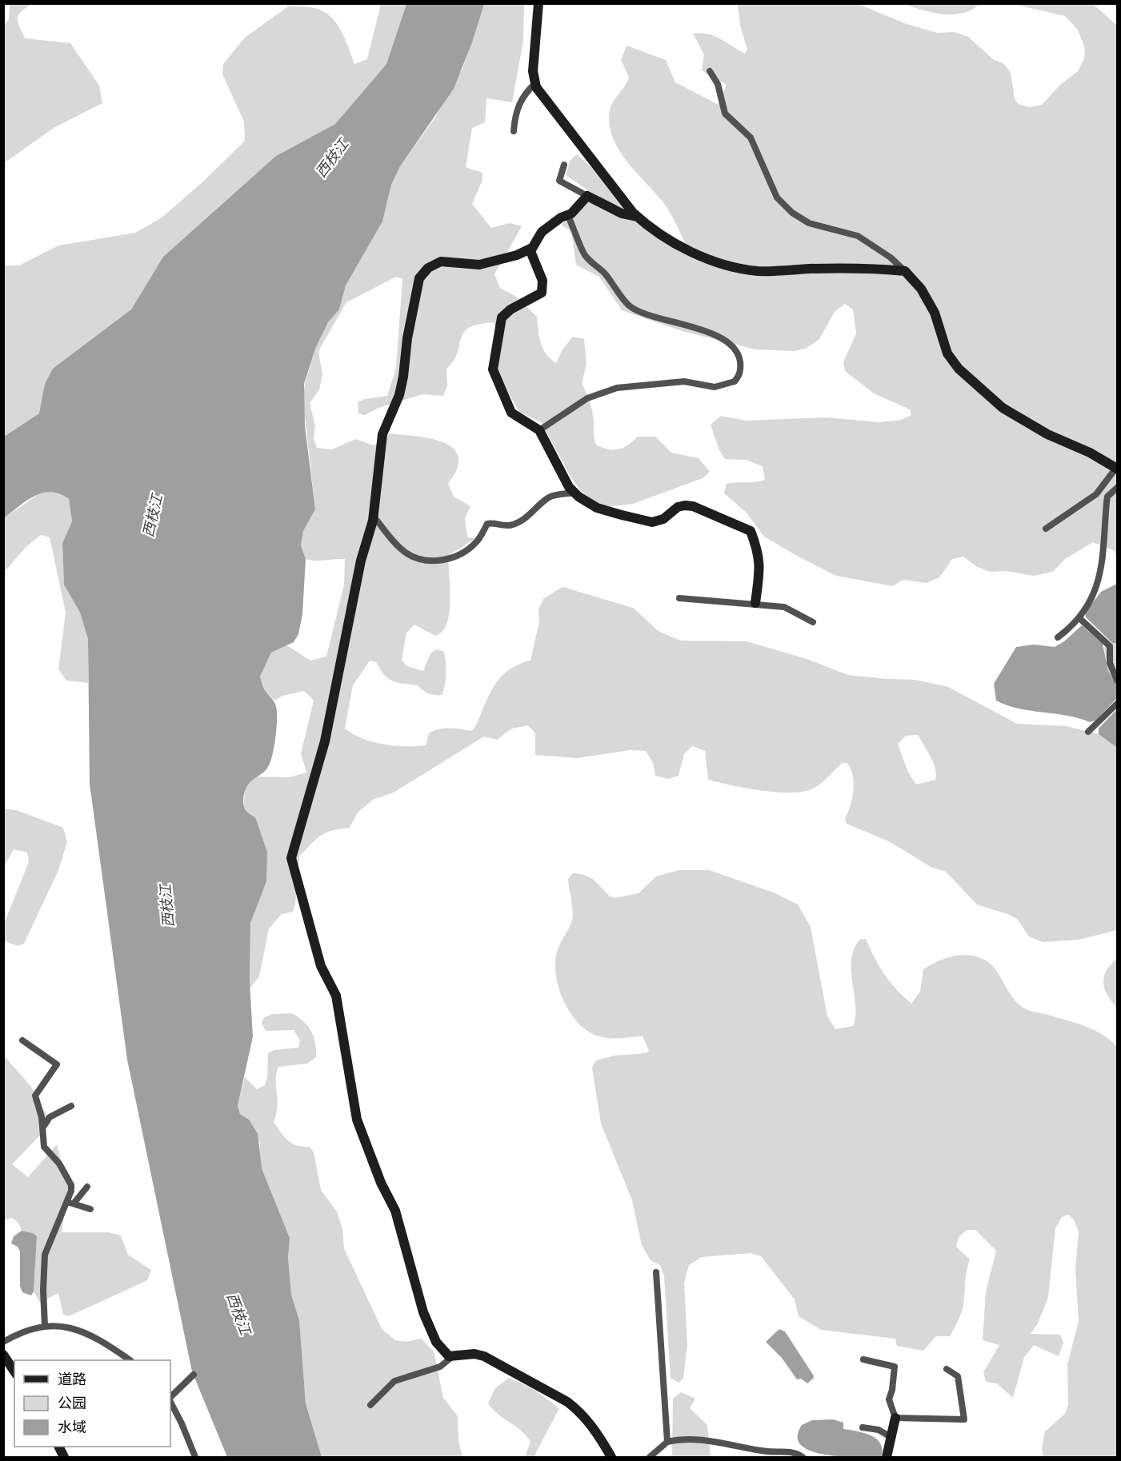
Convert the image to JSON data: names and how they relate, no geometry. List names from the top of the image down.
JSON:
{
  "water": ["西枝江"],
  "legend": ["道路", "公园", "水域"]
}
